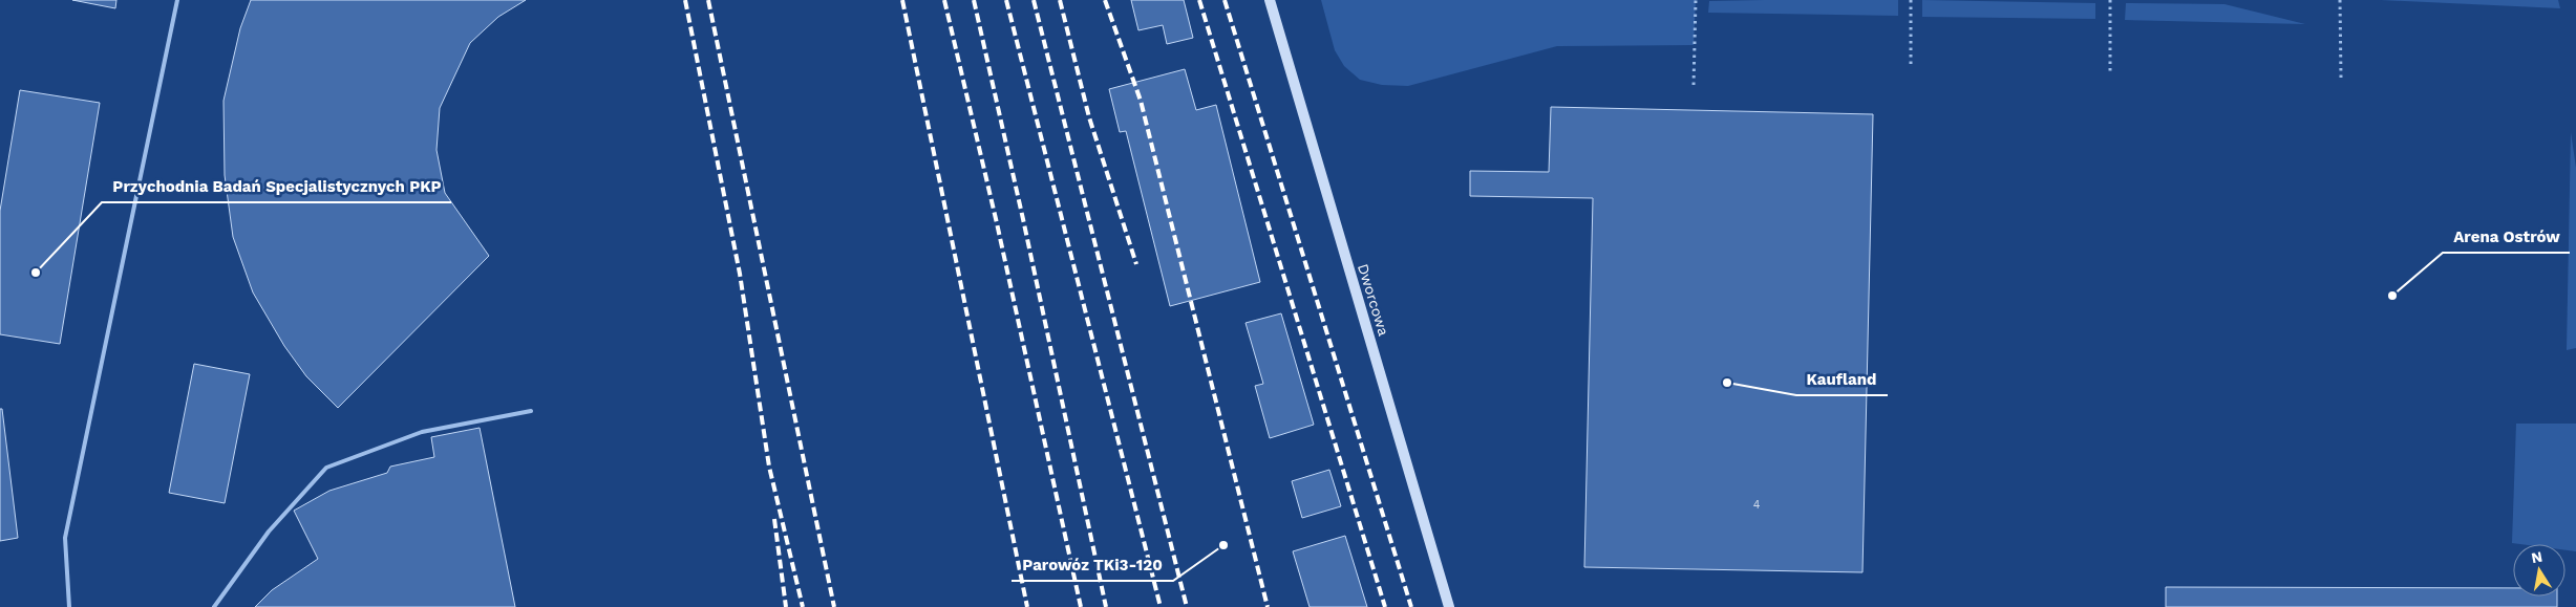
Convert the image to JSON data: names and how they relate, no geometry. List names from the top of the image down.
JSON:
{
  "streets": {
    "main road": ["Dworcowa"]
  },
  "places": [
    "Przychodnia Badań Specjalistycznych PKP",
    "Arena Ostrów",
    "Kaufland",
    "Parowóz TKi3-120"
  ],
  "house_numbers": ["4"],
  "north": "top"
}
